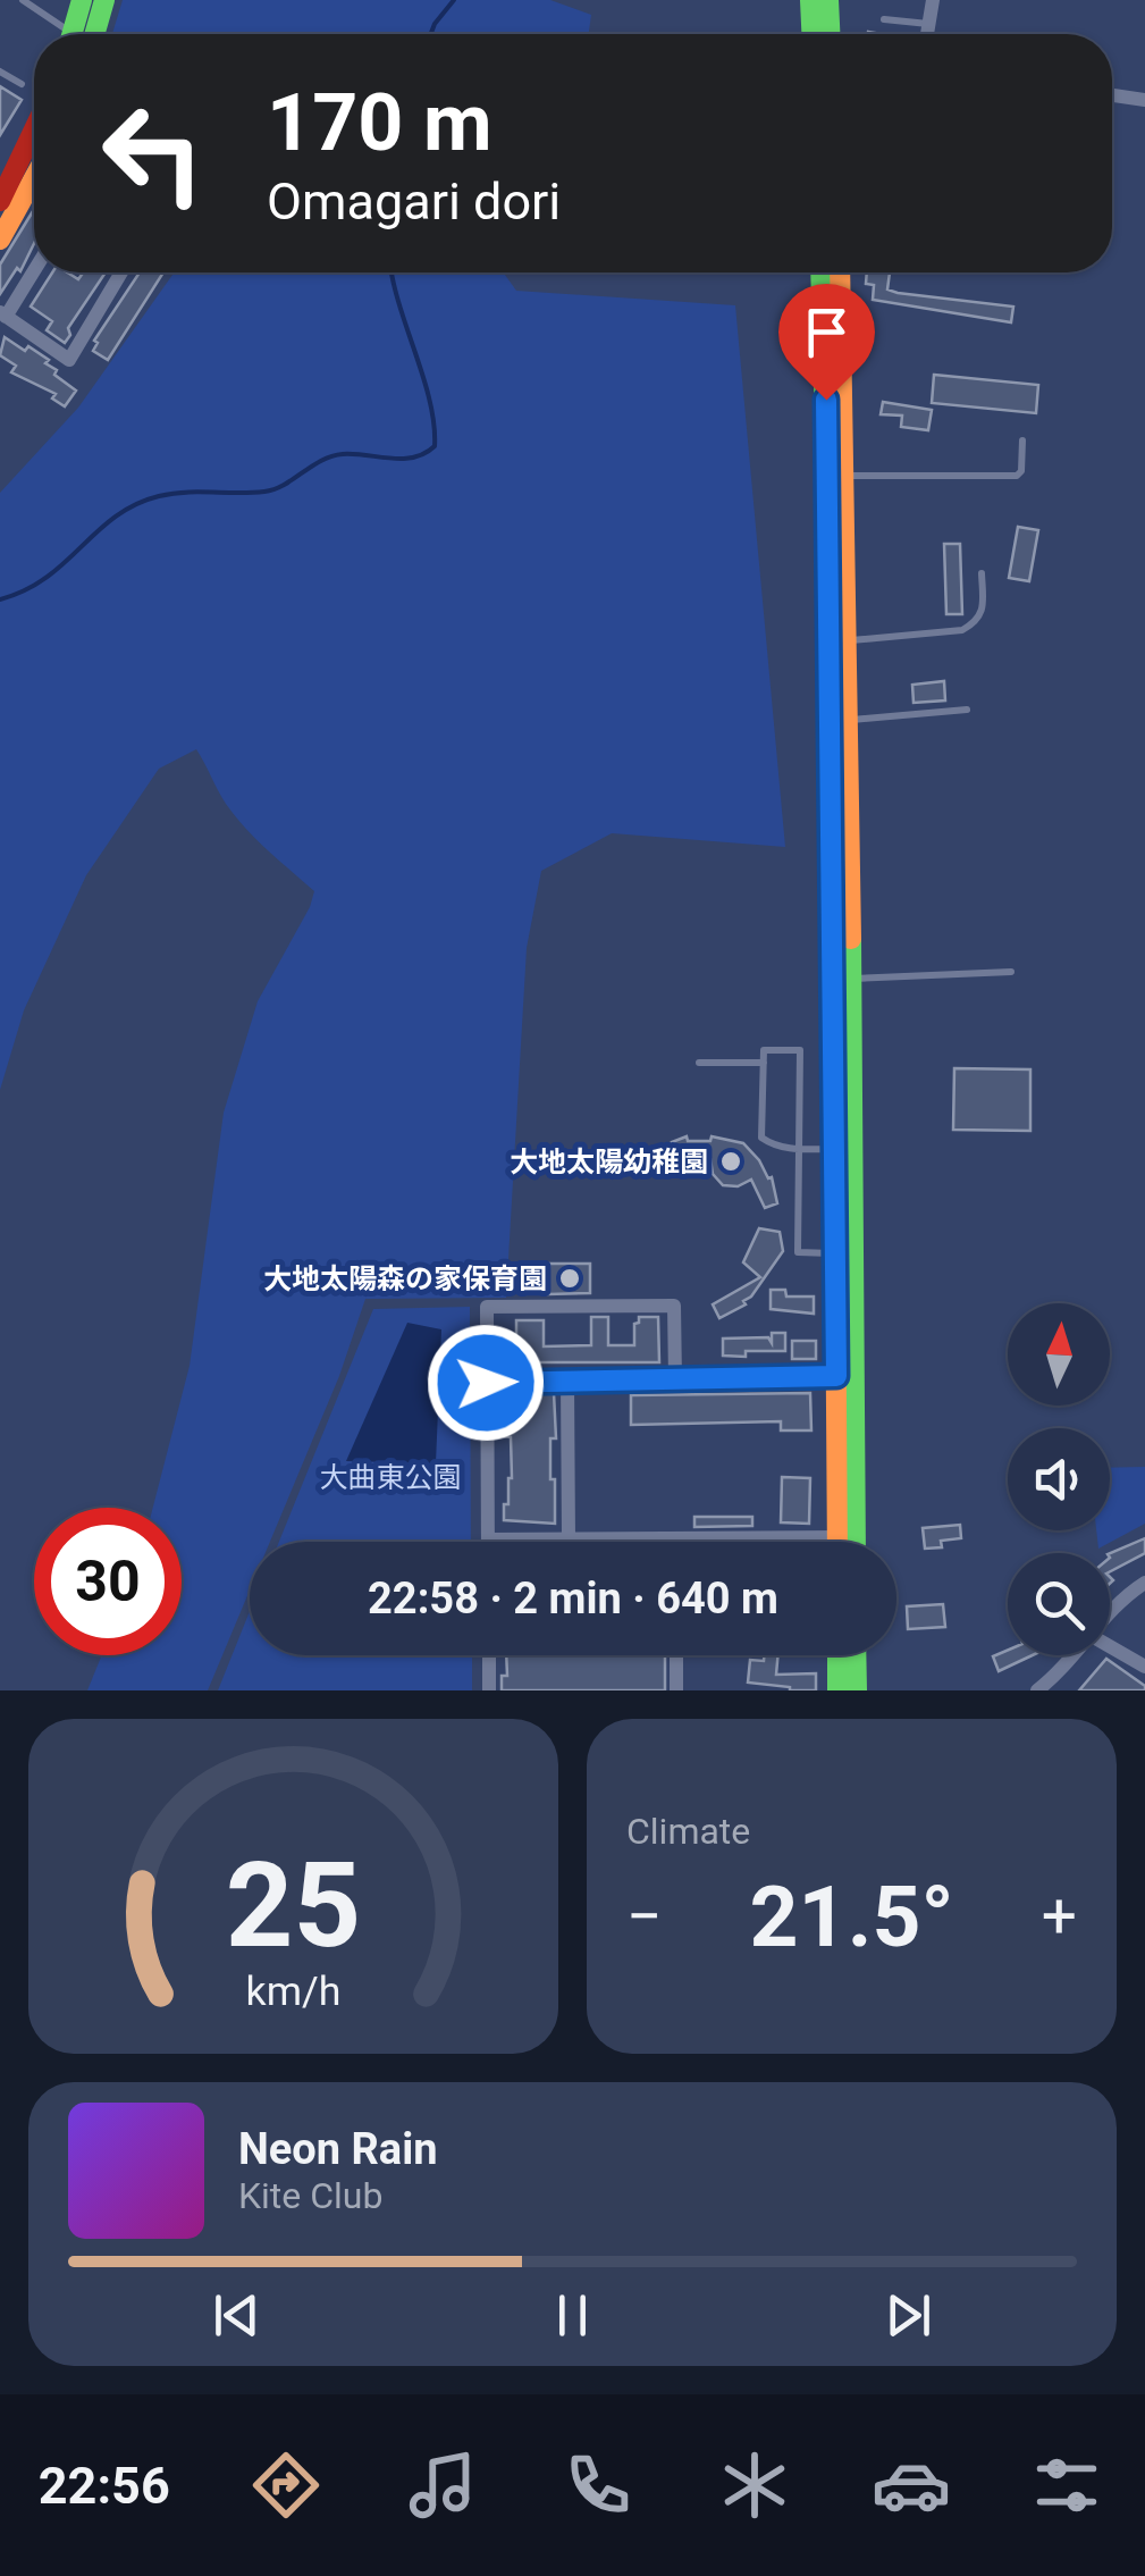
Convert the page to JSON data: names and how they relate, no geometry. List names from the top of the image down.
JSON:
{
  "parks": ["大曲東公園"],
  "places": ["大地太陽幼稚園", "大地太陽森の家保育園"],
  "north": "top",
  "page": {
    "turn": ["170 m", "Omagari dori"],
    "limit": "30",
    "trip": "22:58 · 2 min · 640 m",
    "tile": "Climate",
    "heat": ["−", "21.5°", "+"],
    "song": ["Neon Rain", "Kite Club"],
    "tabs": "22:56",
    "gauge": ["25", "km/h"]
  }
}
